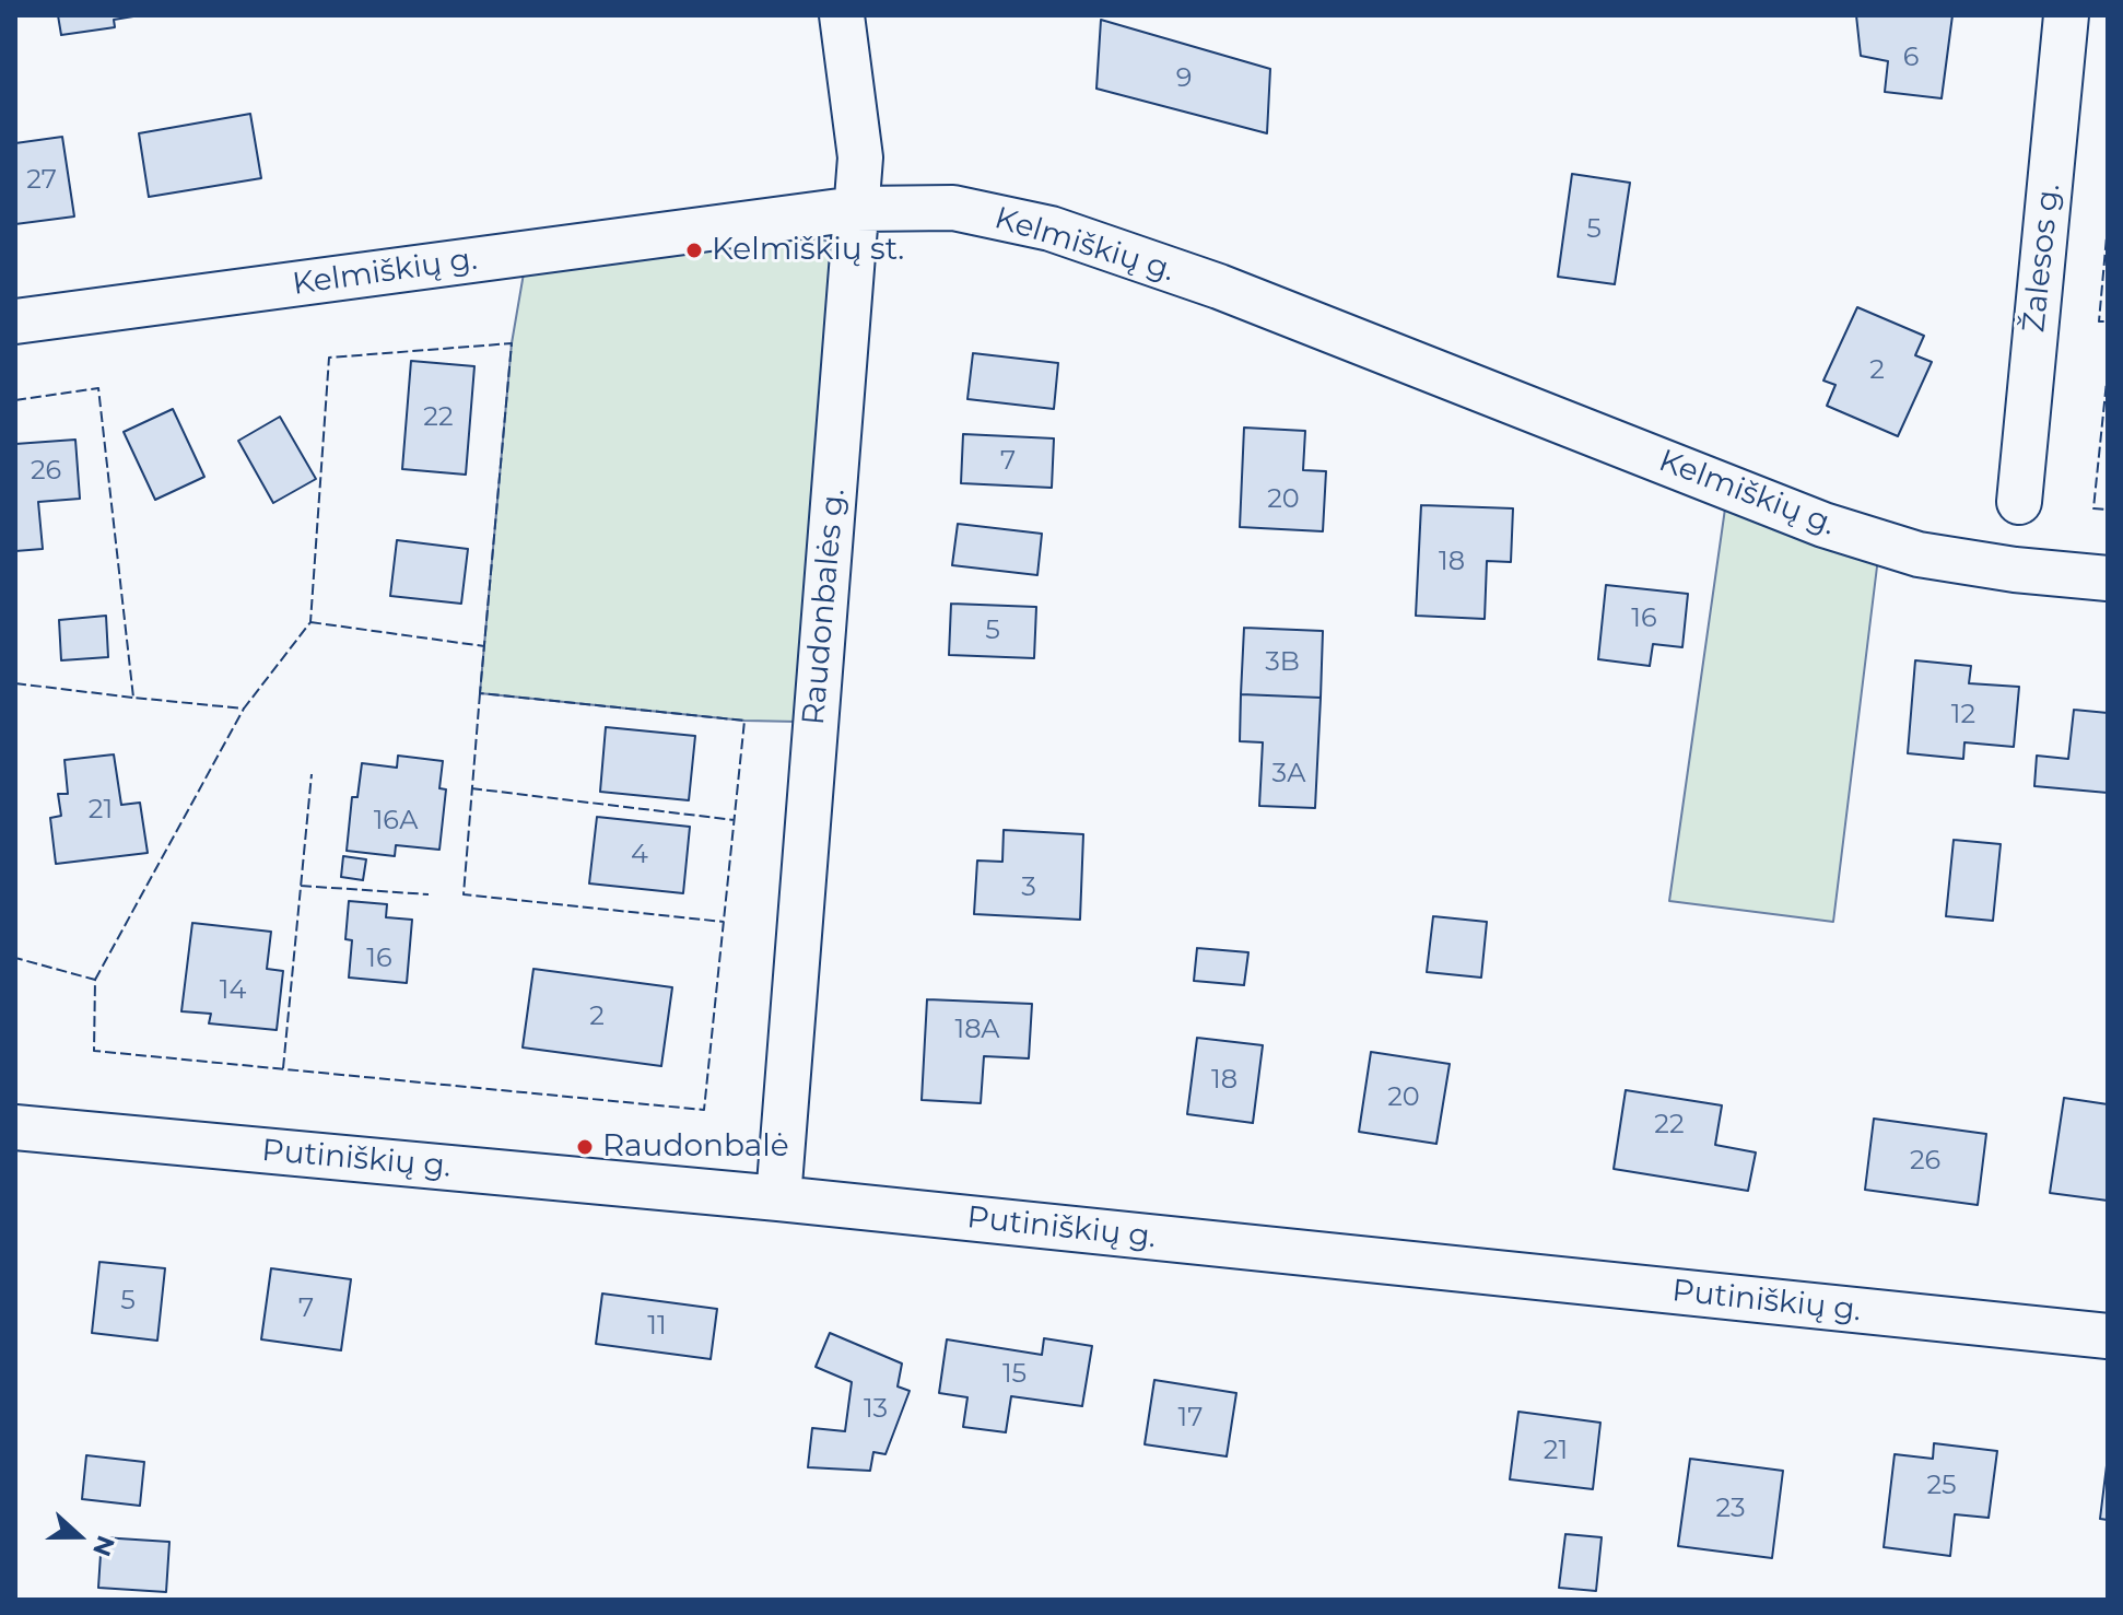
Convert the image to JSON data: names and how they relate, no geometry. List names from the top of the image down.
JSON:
{
  "streets": {
    "street": [
      "Kelmiškių g.",
      "Žalesos g.",
      "Raudonbalės g.",
      "Putiniškių g."
    ]
  },
  "crossings": [
    ["Kelmiškių g.", "Raudonbalės g."],
    ["Raudonbalės g.", "Putiniškių g."]
  ],
  "places": ["Kelmiškių st.", "Raudonbalė"],
  "house_numbers": [
    "6",
    "9",
    "27",
    "5",
    "2",
    "22",
    "7",
    "26",
    "20",
    "18",
    "16",
    "5",
    "3B",
    "12",
    "3A",
    "21",
    "16A",
    "4",
    "3",
    "16",
    "14",
    "2",
    "18A",
    "18",
    "20",
    "22",
    "26",
    "5",
    "7",
    "11",
    "15",
    "13",
    "17",
    "21",
    "25",
    "23"
  ],
  "north": "right"
}
